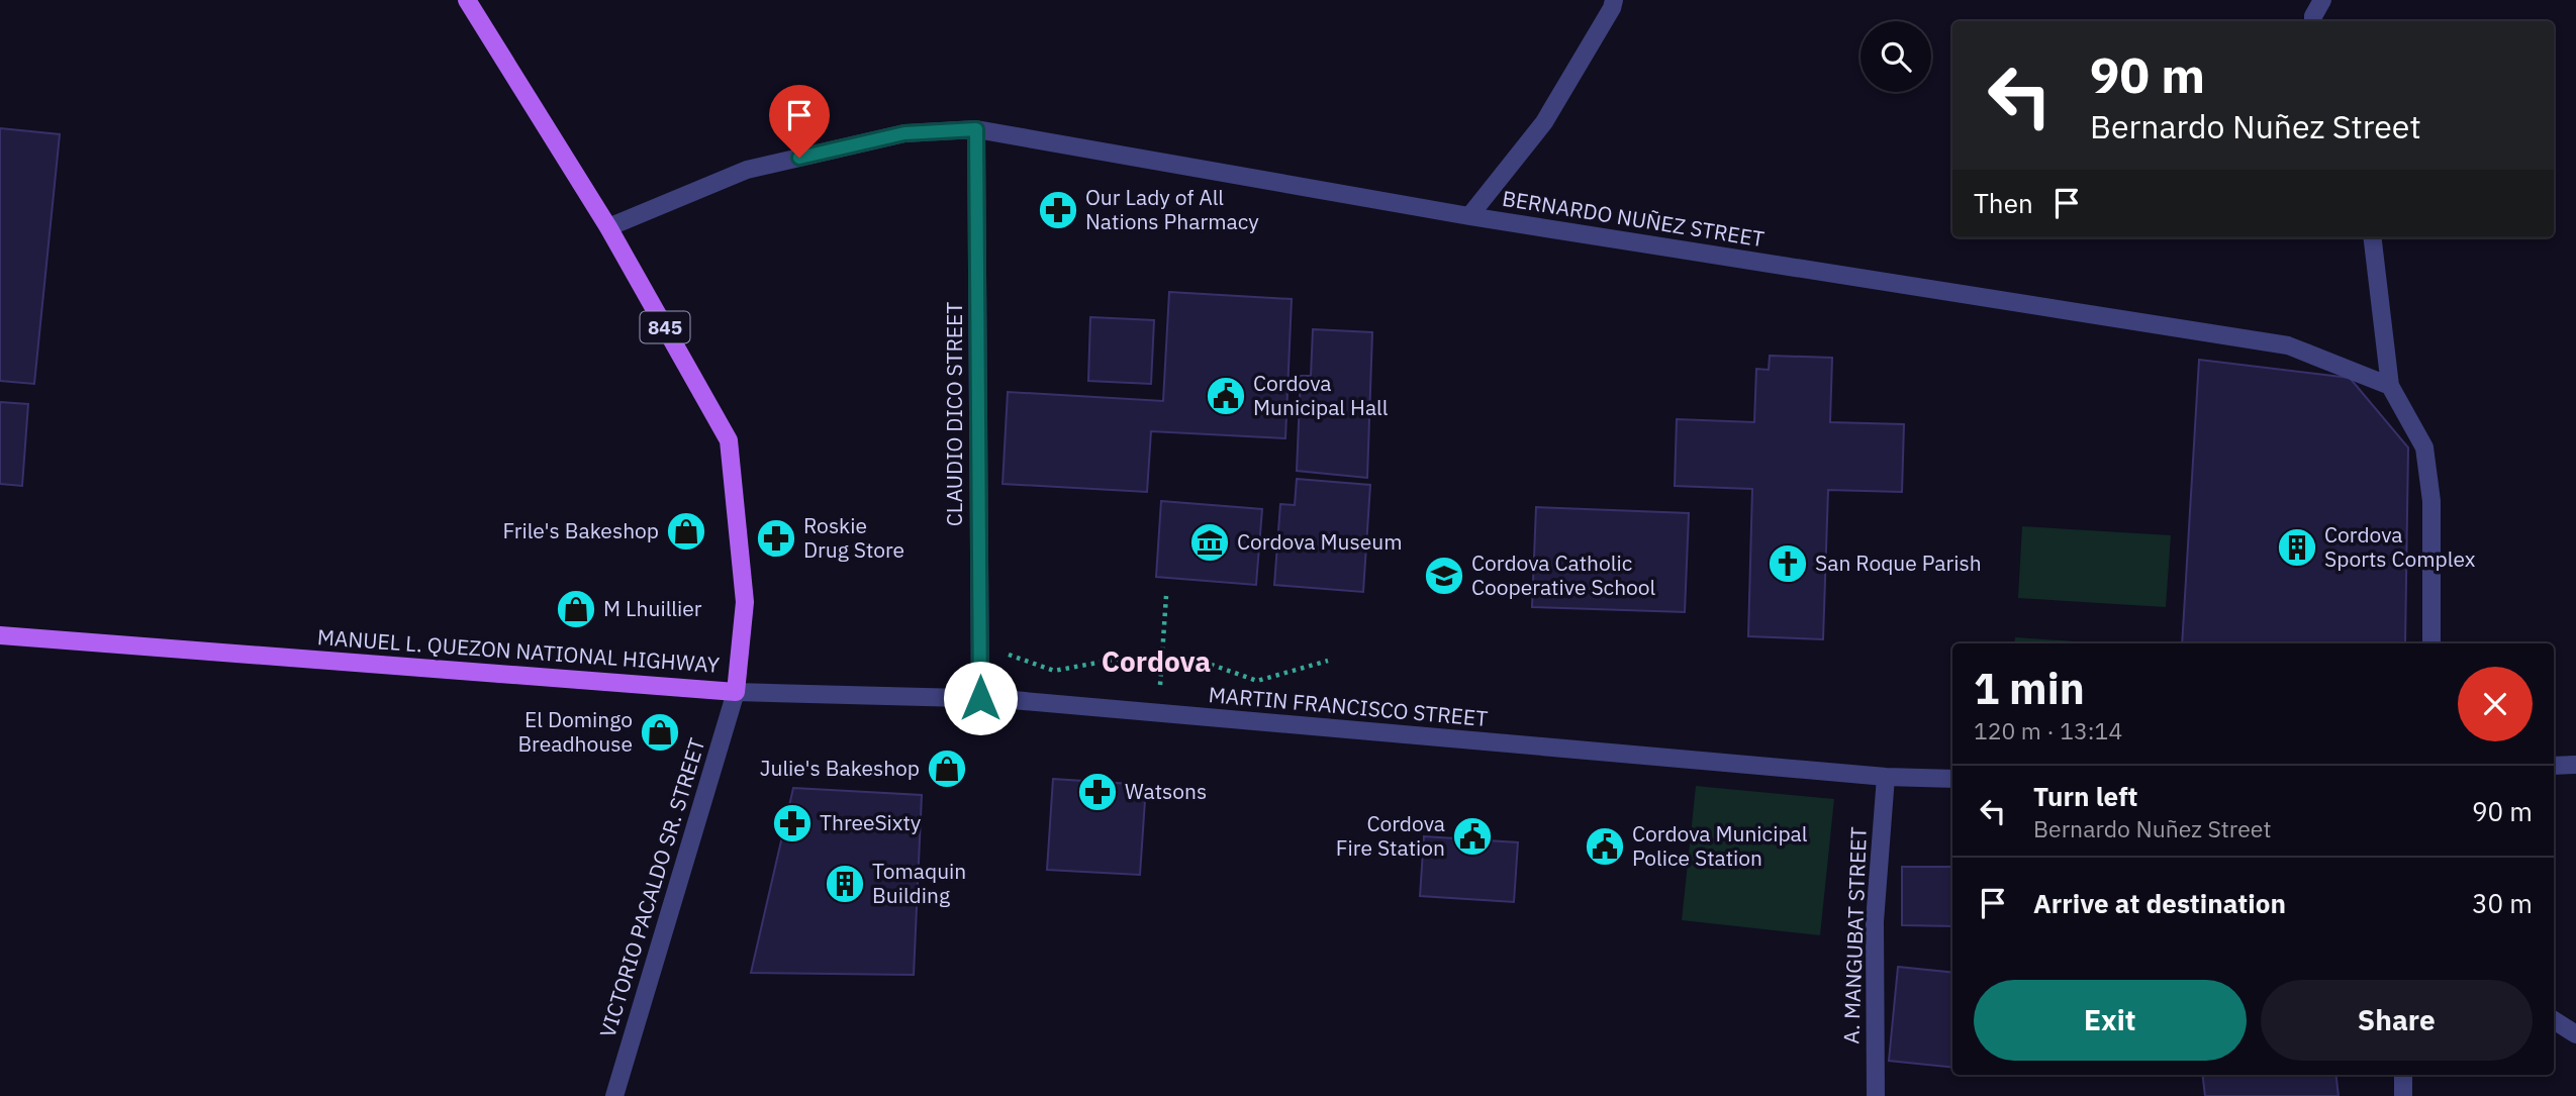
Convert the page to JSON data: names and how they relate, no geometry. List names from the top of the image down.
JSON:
{
  "streets": {
    "main road": ["845", "MANUEL L. QUEZON NATIONAL HIGHWAY"],
    "street": [
      "BERNARDO NUÑEZ STREET",
      "CLAUDIO DICO STREET",
      "MARTIN FRANCISCO STREET",
      "VICTORIO PACALDO SR. STREET",
      "A. MANGUBAT STREET"
    ]
  },
  "crossings": [
    ["BERNARDO NUÑEZ STREET", "CLAUDIO DICO STREET"],
    ["BERNARDO NUÑEZ STREET", "MANUEL L. QUEZON NATIONAL HIGHWAY"],
    ["CLAUDIO DICO STREET", "MARTIN FRANCISCO STREET"],
    ["MANUEL L. QUEZON NATIONAL HIGHWAY", "MARTIN FRANCISCO STREET"],
    ["MANUEL L. QUEZON NATIONAL HIGHWAY", "VICTORIO PACALDO SR. STREET"],
    ["MARTIN FRANCISCO STREET", "VICTORIO PACALDO SR. STREET"],
    ["MARTIN FRANCISCO STREET", "A. MANGUBAT STREET"]
  ],
  "districts": ["Cordova"],
  "places": {
    "pharmacy": [
      "Our Lady of All Nations Pharmacy",
      "Roskie Drug Store",
      "Watsons",
      "ThreeSixty"
    ],
    "public building": ["Cordova Municipal Hall", "Cordova Fire Station", "Cordova Municipal Police Station"],
    "shop": [
      "Frile's Bakeshop",
      "M Lhuillier",
      "El Domingo Breadhouse",
      "Julie's Bakeshop"
    ],
    "museum": ["Cordova Museum"],
    "building": ["Cordova Sports Complex", "Tomaquin Building"],
    "church": ["San Roque Parish"],
    "school or university": ["Cordova Catholic Cooperative School"]
  },
  "page": {
    "turn": ["90 m", "Bernardo Nuñez Street"],
    "then": "Then",
    "heading": ["1 min", "120 m · 13:14"],
    "list": [
      {
        "name": "Turn left",
        "note": "Bernardo Nuñez Street",
        "value": "90 m"
      },
      {
        "name": "Arrive at destination",
        "value": "30 m"
      }
    ],
    "buttons": ["Exit", "Share"]
  }
}
